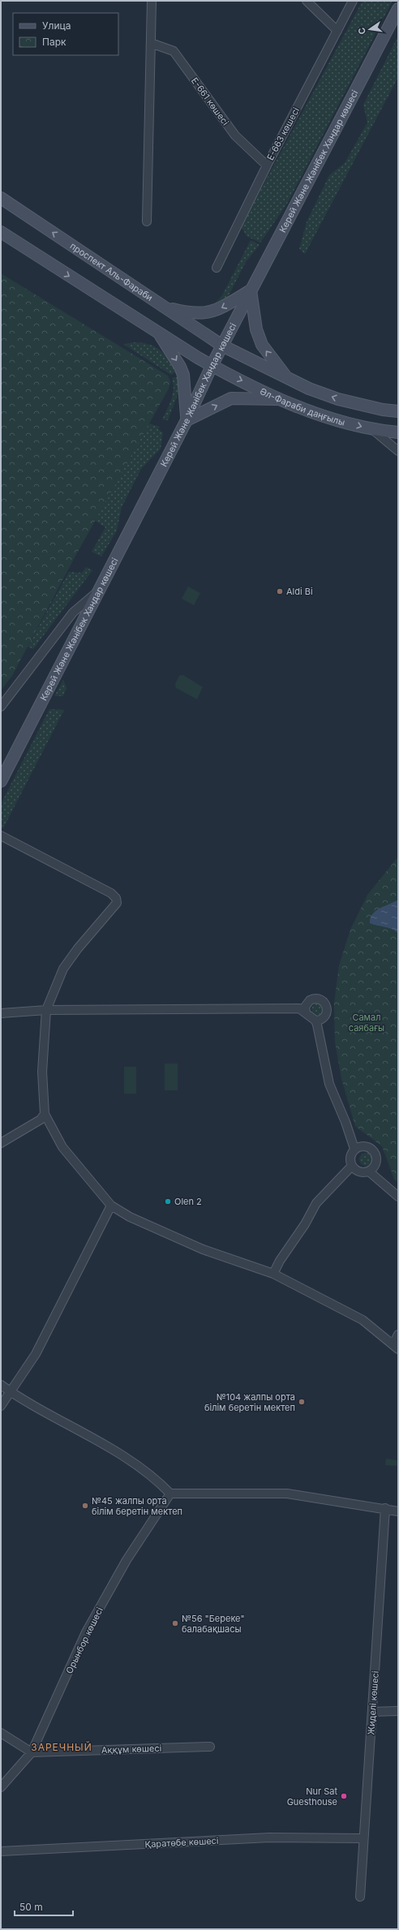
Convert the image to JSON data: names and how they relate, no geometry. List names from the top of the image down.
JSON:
{
  "streets": {
    "main road": ["Керей Және Жәнібек Хандар көшесі", "проспект Аль-Фараби", "Әл-Фараби даңғылы"],
    "street": [
      "Е-661 көшесі",
      "Е-663 көшесі",
      "Орынбор көшесі",
      "Жиделі көшесі",
      "Аққұм көшесі",
      "Қаратөбе көшесі"
    ]
  },
  "crossings": [
    ["Е-661 көшесі", "Е-663 көшесі"],
    ["Керей Және Жәнібек Хандар көшесі", "проспект Аль-Фараби"],
    ["Керей Және Жәнібек Хандар көшесі", "Әл-Фараби даңғылы"],
    ["проспект Аль-Фараби", "Әл-Фараби даңғылы"],
    ["Орынбор көшесі", "Аққұм көшесі"],
    ["Жиделі көшесі", "Қаратөбе көшесі"]
  ],
  "districts": ["ЗАРЕЧНЫЙ"],
  "parks": ["Самал саябағы"],
  "places": [
    "Aldi Bi",
    "Olen 2",
    "№104 жалпы орта білім беретін мектеп",
    "№45 жалпы орта білім беретін мектеп",
    "№56 \"Береке\" балабақшасы",
    "Nur Sat Guesthouse"
  ],
  "legend": ["Улица", "Парк"],
  "scale_bar": "50 m",
  "north": "left"
}
